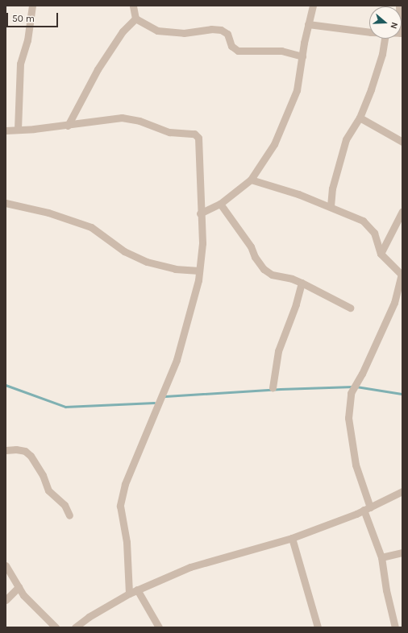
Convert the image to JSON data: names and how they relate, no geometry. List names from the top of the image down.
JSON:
{
  "scale_bar": "50 m",
  "north": "right"
}
